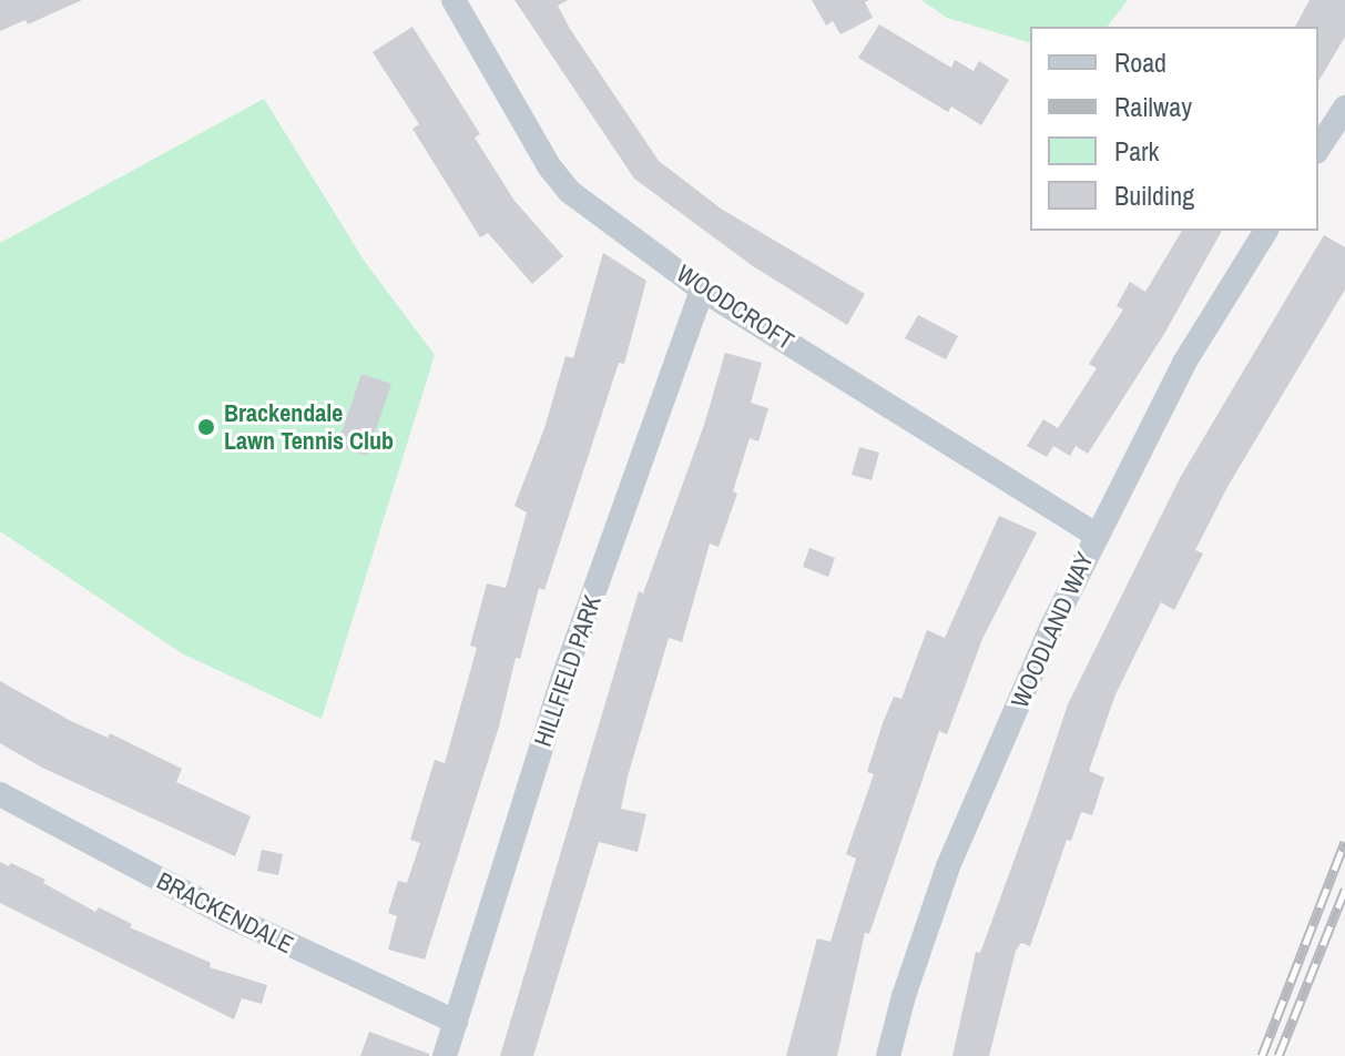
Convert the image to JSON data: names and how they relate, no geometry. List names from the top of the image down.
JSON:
{
  "streets": {
    "street": [
      "WOODCROFT",
      "WOODLAND WAY",
      "HILLFIELD PARK",
      "BRACKENDALE"
    ]
  },
  "crossings": [
    ["WOODCROFT", "WOODLAND WAY"],
    ["WOODCROFT", "HILLFIELD PARK"],
    ["HILLFIELD PARK", "BRACKENDALE"]
  ],
  "places": ["Brackendale Lawn Tennis Club"],
  "legend": [
    "Road",
    "Railway",
    "Park",
    "Building"
  ]
}
